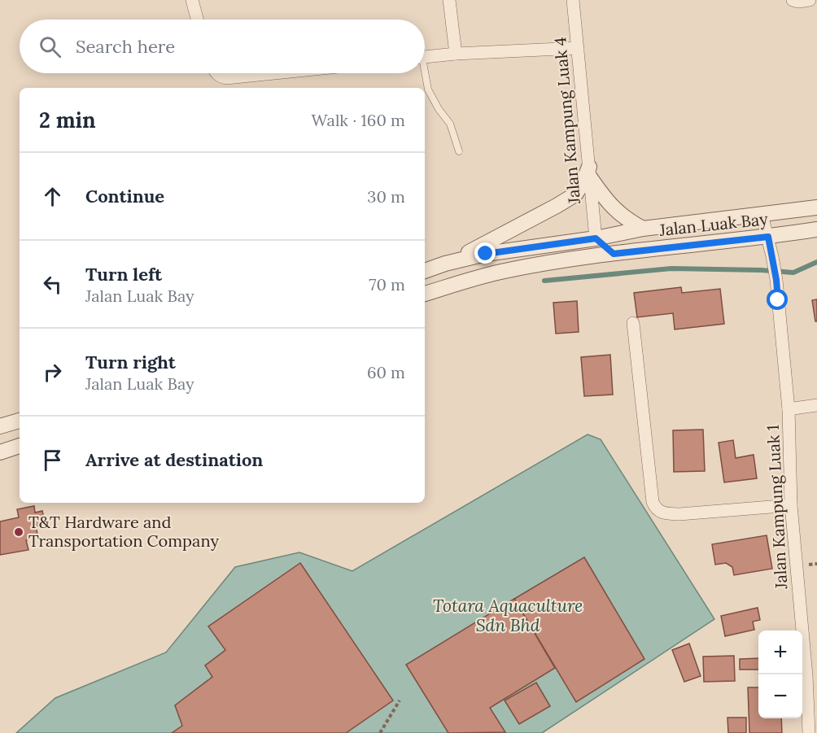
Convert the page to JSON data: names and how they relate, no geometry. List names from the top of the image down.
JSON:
{
  "streets": {
    "street": ["Jalan Kampung Luak 4", "Jalan Luak Bay", "Jalan Kampung Luak 1"]
  },
  "crossings": [
    ["Jalan Kampung Luak 4", "Jalan Luak Bay"],
    ["Jalan Luak Bay", "Jalan Kampung Luak 1"]
  ],
  "water": ["Totara Aquaculture Sdn Bhd"],
  "places": ["T&T Hardware and Transportation Company"],
  "page": {
    "search": "Search here",
    "heading": ["2 min", "Walk · 160 m"],
    "list": [
      ["Continue", "30 m"],
      ["Turn left", "Jalan Luak Bay", "70 m"],
      ["Turn right", "Jalan Luak Bay", "60 m"],
      "Arrive at destination"
    ],
    "map_buttons": ["+", "−"]
  }
}
